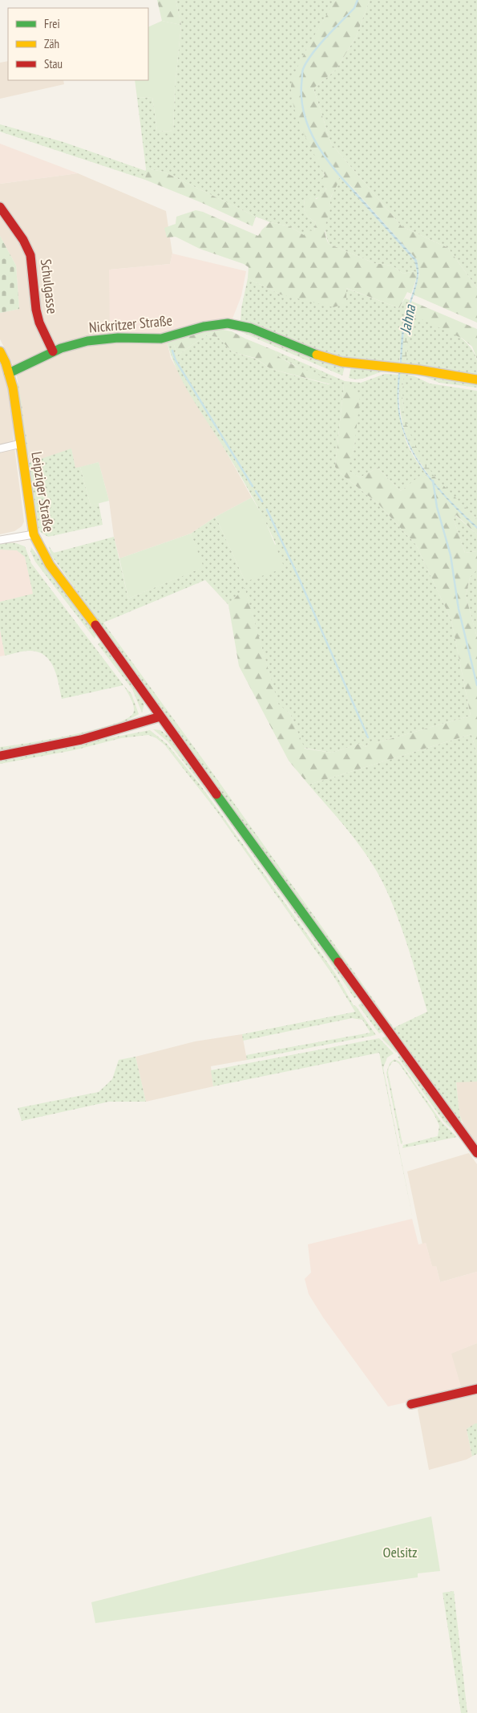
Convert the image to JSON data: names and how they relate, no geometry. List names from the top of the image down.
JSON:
{
  "streets": {
    "street": ["Schulgasse", "Nickritzer Straße", "Leipziger Straße"]
  },
  "crossings": [
    ["Schulgasse", "Nickritzer Straße"],
    ["Nickritzer Straße", "Leipziger Straße"]
  ],
  "water": ["Jahna"],
  "parks": ["Oelsitz"],
  "legend": ["Frei", "Zäh", "Stau"]
}
